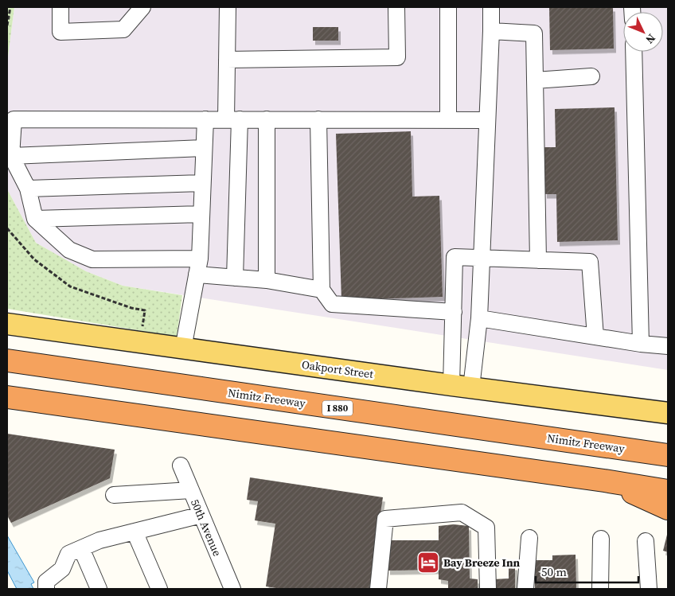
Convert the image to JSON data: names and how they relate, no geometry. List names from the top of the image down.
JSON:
{
  "streets": {
    "highway": ["Nimitz Freeway", "I 880"],
    "main road": ["Oakport Street"],
    "street": ["50th Avenue"]
  },
  "places": {
    "hotel": ["Bay Breeze Inn"]
  },
  "scale_bar": "50 m",
  "north": "bottom right"
}
